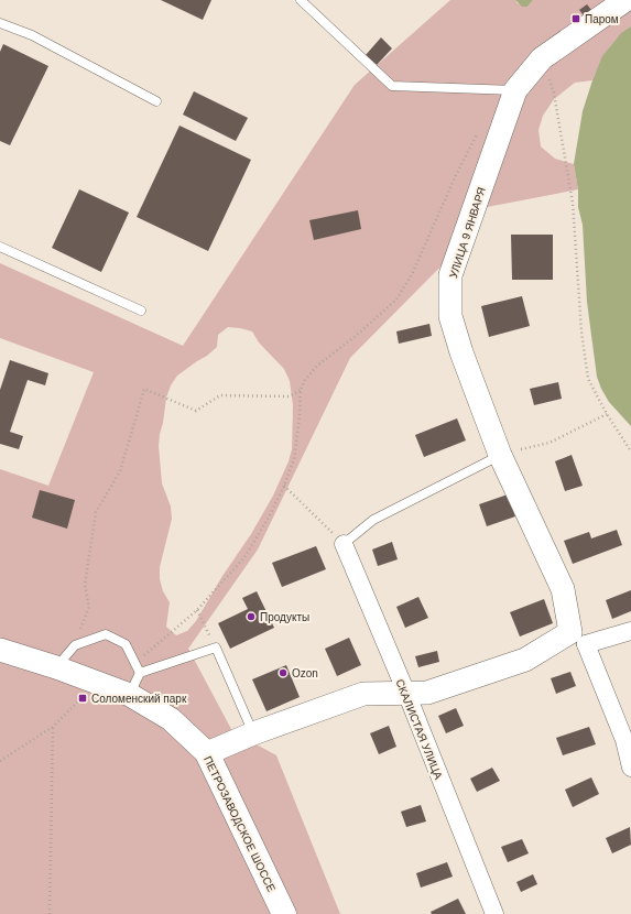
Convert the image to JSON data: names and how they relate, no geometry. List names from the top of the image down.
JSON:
{
  "streets": {
    "main road": ["ПЕТРОЗАВОДСКОЕ ШОССЕ"],
    "street": ["УЛИЦА 9 ЯНВАРЯ", "СКАЛИСТАЯ УЛИЦА"]
  },
  "places": {
    "transit": ["Паром", "Соломенский парк"],
    "other": ["Продукты", "Ozon"]
  }
}
